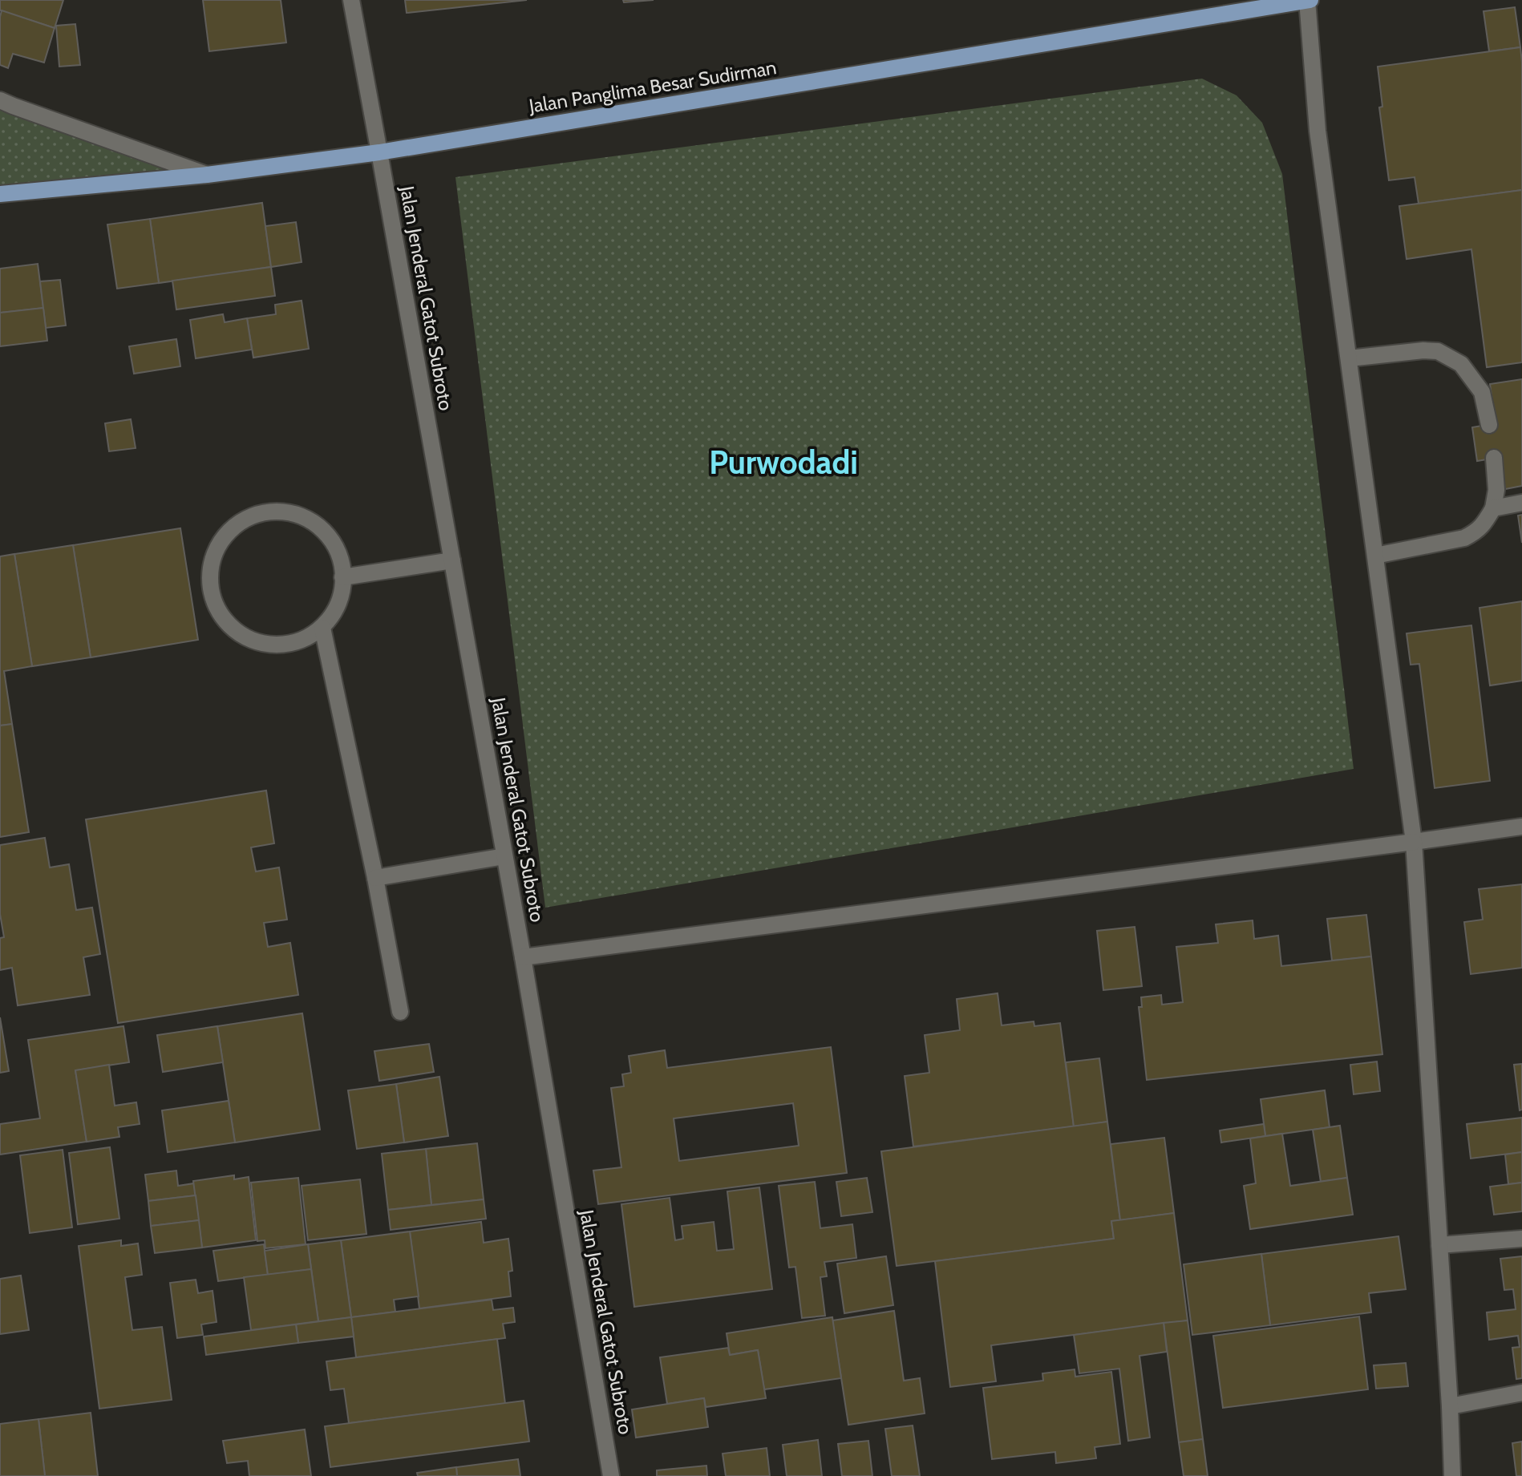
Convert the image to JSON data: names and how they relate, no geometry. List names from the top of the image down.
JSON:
{
  "streets": {
    "main road": ["Jalan Panglima Besar Sudirman", "Jalan Jenderal Gatot Subroto"]
  },
  "crossings": [
    ["Jalan Panglima Besar Sudirman", "Jalan Jenderal Gatot Subroto"]
  ],
  "districts": ["Purwodadi"]
}
